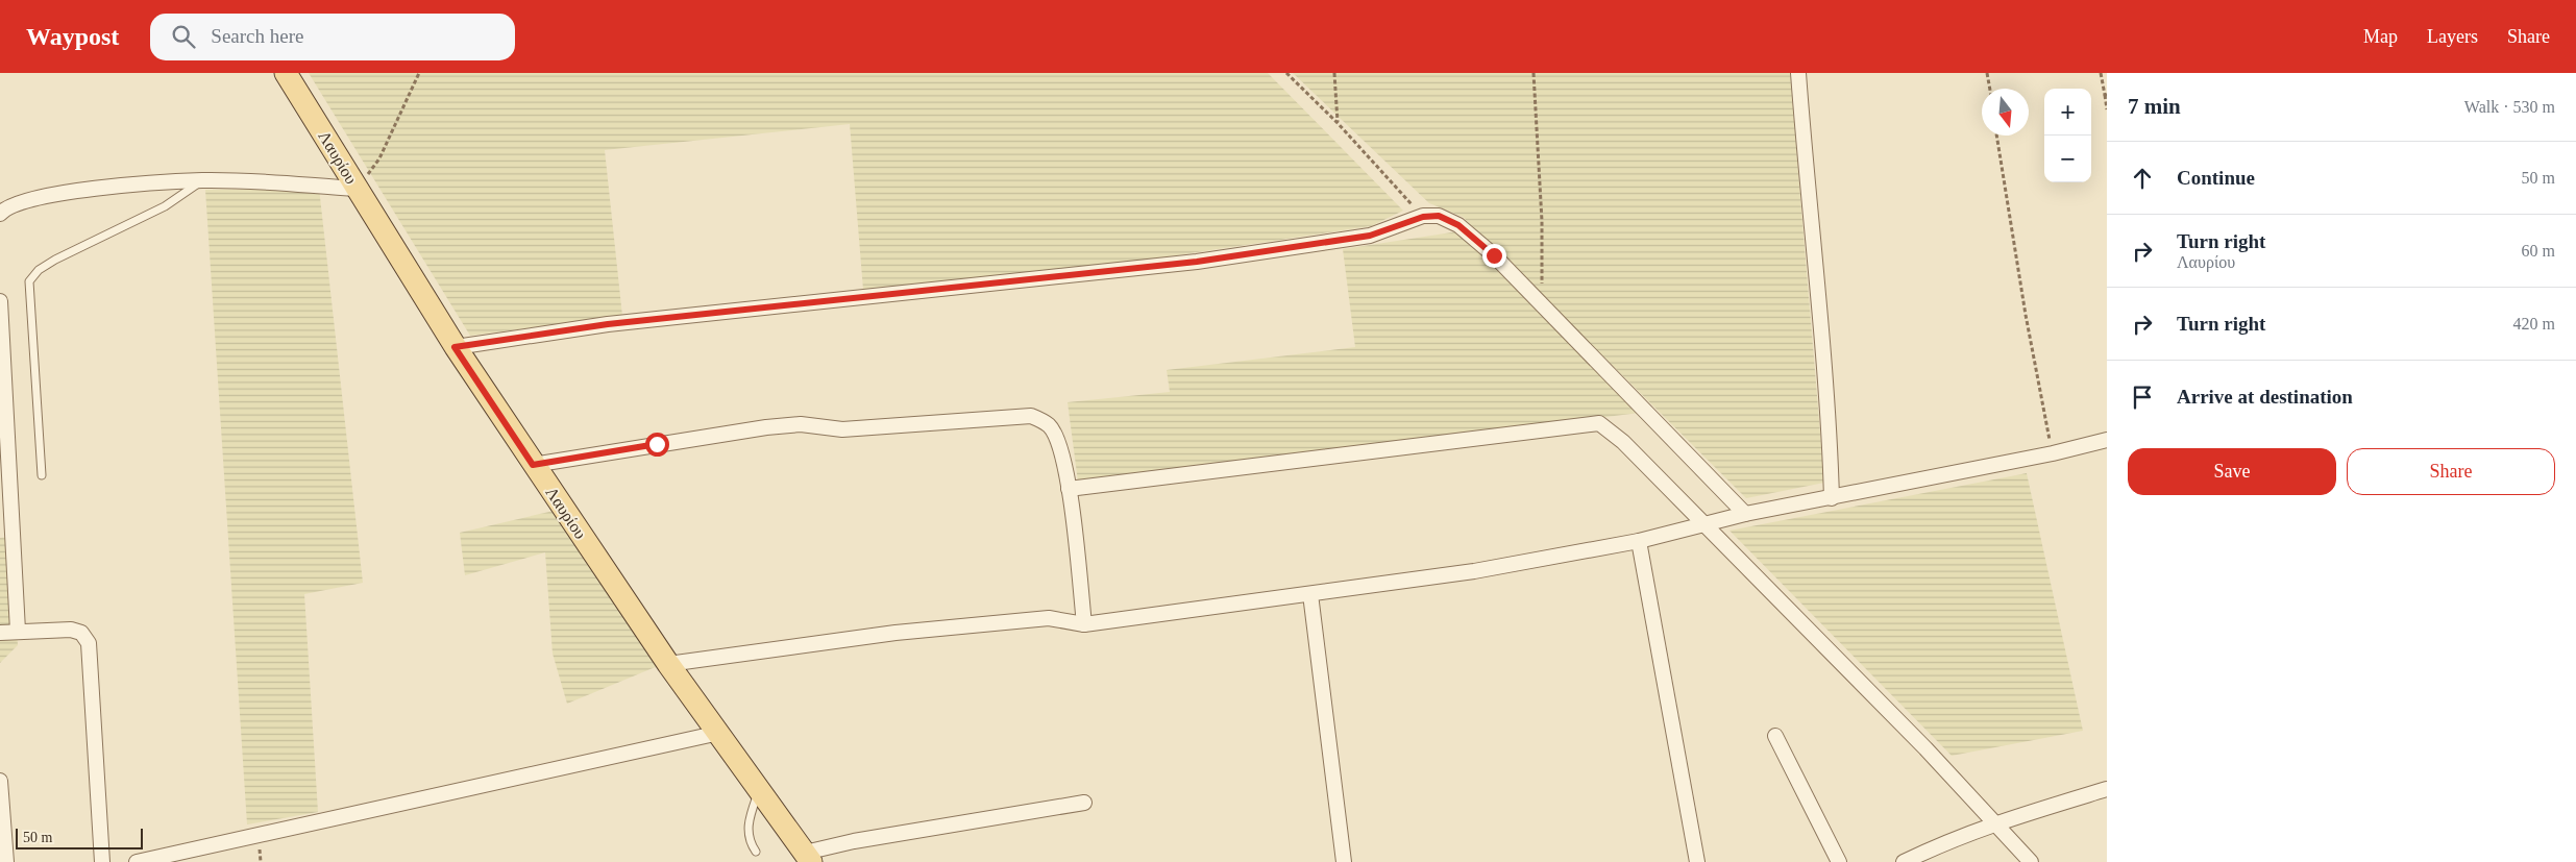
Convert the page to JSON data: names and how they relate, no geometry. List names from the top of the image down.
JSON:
{
  "streets": {
    "main road": ["Λαυρίου"]
  },
  "scale_bar": "50 m",
  "north": "bottom",
  "page": {
    "header": "Waypost",
    "search": "Search here",
    "nav": ["Map", "Layers", "Share"],
    "heading": ["7 min", "Walk · 530 m"],
    "map_buttons": ["+", "−"],
    "list": [
      ["Continue", "50 m"],
      ["Turn right", "Λαυρίου", "60 m"],
      ["Turn right", "420 m"],
      "Arrive at destination"
    ],
    "buttons": ["Save", "Share"],
    "scale": "50 m"
  }
}
